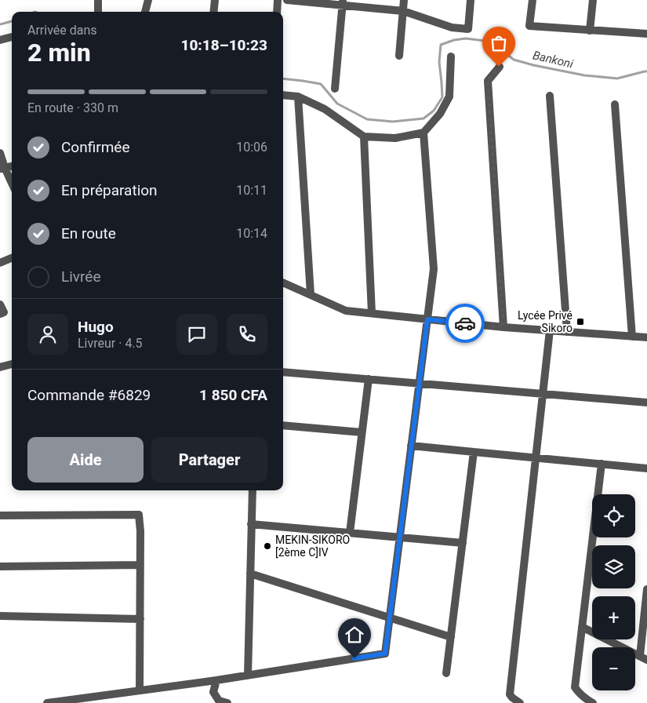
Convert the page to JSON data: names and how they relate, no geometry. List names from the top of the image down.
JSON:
{
  "water": ["Bankoni"],
  "places": {
    "transit": ["Lycée Privé Sikoro"],
    "other": ["MEKIN-SIKORO [2ème C]IV"]
  },
  "page": {
    "heading": ["2 min", "Arrivée dans", "10:18–10:23"],
    "panel": [
      "Hugo",
      "Livreur · 4.5",
      "Commande #6829",
      "1 850 CFA"
    ],
    "bar": "En route · 330 m",
    "list": [
      ["Confirmée", "10:06"],
      ["En préparation", "10:11"],
      ["En route", "10:14"],
      "Livrée"
    ],
    "buttons": ["Aide", "Partager"],
    "map_buttons": ["+", "−"]
  }
}
